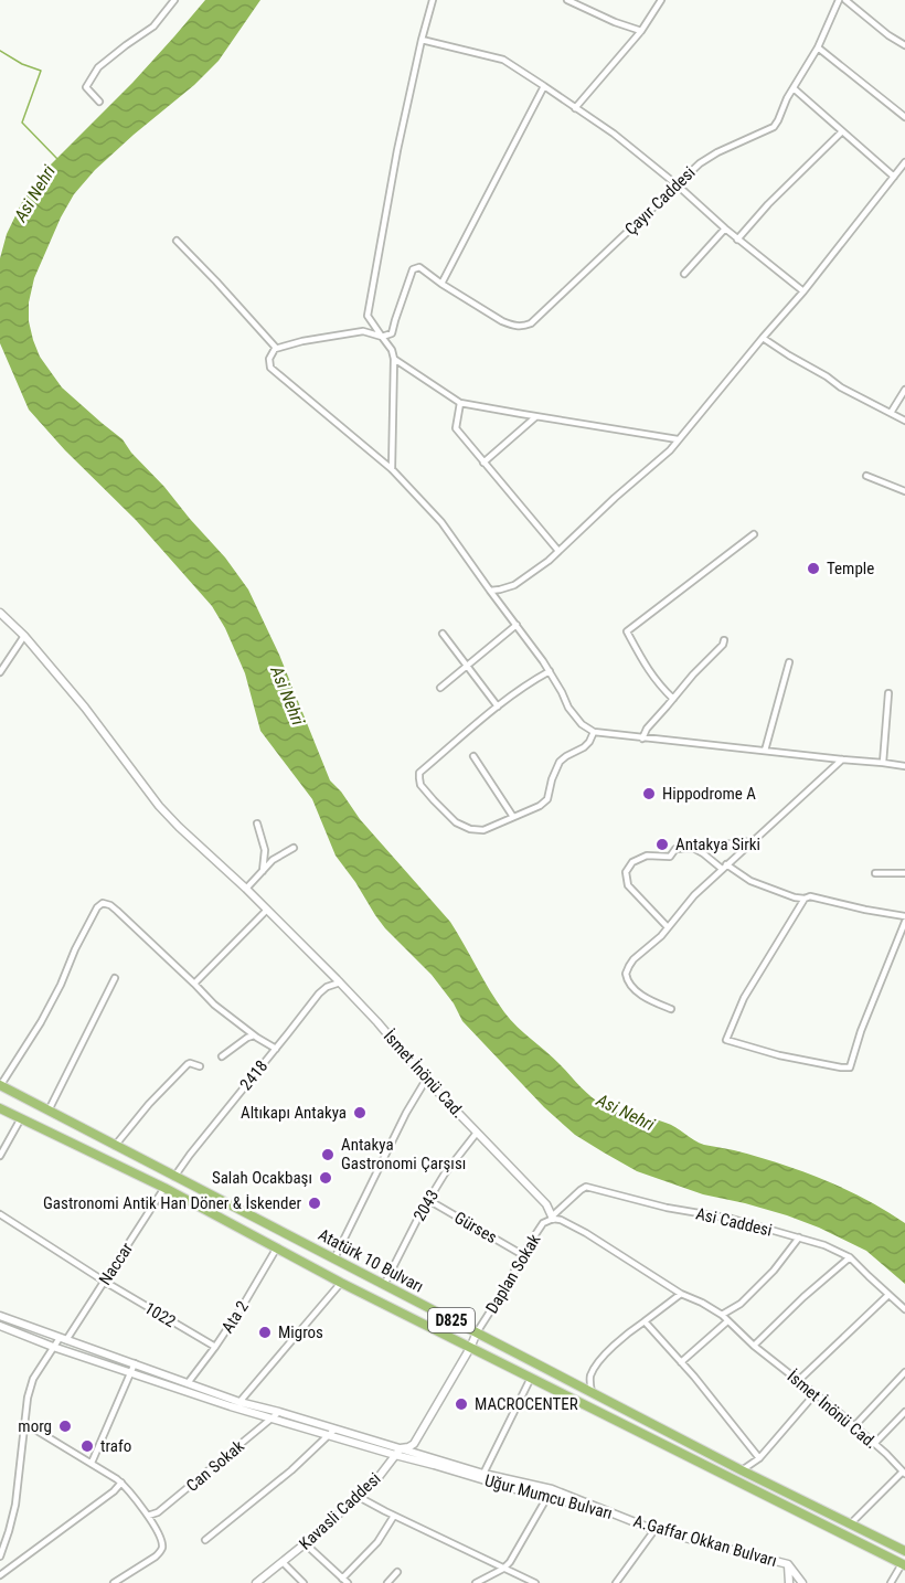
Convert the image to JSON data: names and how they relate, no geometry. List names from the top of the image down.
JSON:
{
  "streets": {
    "highway": ["Atatürk 10 Bulvarı", "D825"],
    "street": [
      "Çayır Caddesi",
      "İsmet İnönü Cad.",
      "2418",
      "2043",
      "Asi Caddesi",
      "Gürses",
      "Naccar",
      "Daplan Sokak",
      "1022",
      "Ata 2",
      "Can Sokak",
      "Uğur Mumcu Bulvarı",
      "Kavasli Caddesi",
      "A.Gaffar Okkan Bulvarı"
    ]
  },
  "crossings": [
    ["İsmet İnönü Cad.", "2418"],
    ["İsmet İnönü Cad.", "2043"],
    ["İsmet İnönü Cad.", "Asi Caddesi"],
    ["İsmet İnönü Cad.", "Daplan Sokak"],
    ["2418", "Atatürk 10 Bulvarı"],
    ["2043", "Gürses"],
    ["2043", "Atatürk 10 Bulvarı"],
    ["Asi Caddesi", "Daplan Sokak"],
    ["Gürses", "Daplan Sokak"],
    ["Atatürk 10 Bulvarı", "Naccar"],
    ["Atatürk 10 Bulvarı", "Daplan Sokak"],
    ["Atatürk 10 Bulvarı", "Ata 2"],
    ["Atatürk 10 Bulvarı", "Kavasli Caddesi"],
    ["Naccar", "1022"],
    ["Naccar", "Uğur Mumcu Bulvarı"],
    ["Daplan Sokak", "Kavasli Caddesi"],
    ["1022", "Ata 2"],
    ["Ata 2", "Uğur Mumcu Bulvarı"],
    ["Can Sokak", "Uğur Mumcu Bulvarı"],
    ["Uğur Mumcu Bulvarı", "Kavasli Caddesi"],
    ["Uğur Mumcu Bulvarı", "A.Gaffar Okkan Bulvarı"]
  ],
  "water": ["Asi Nehri"],
  "places": [
    "Temple",
    "Hippodrome A",
    "Antakya Sirki",
    "Altıkapı Antakya",
    "Antakya Gastronomi Çarşısı",
    "Salah Ocakbaşı",
    "Gastronomi Antik Han Döner & İskender",
    "Migros",
    "MACROCENTER",
    "morg",
    "trafo"
  ]
}
